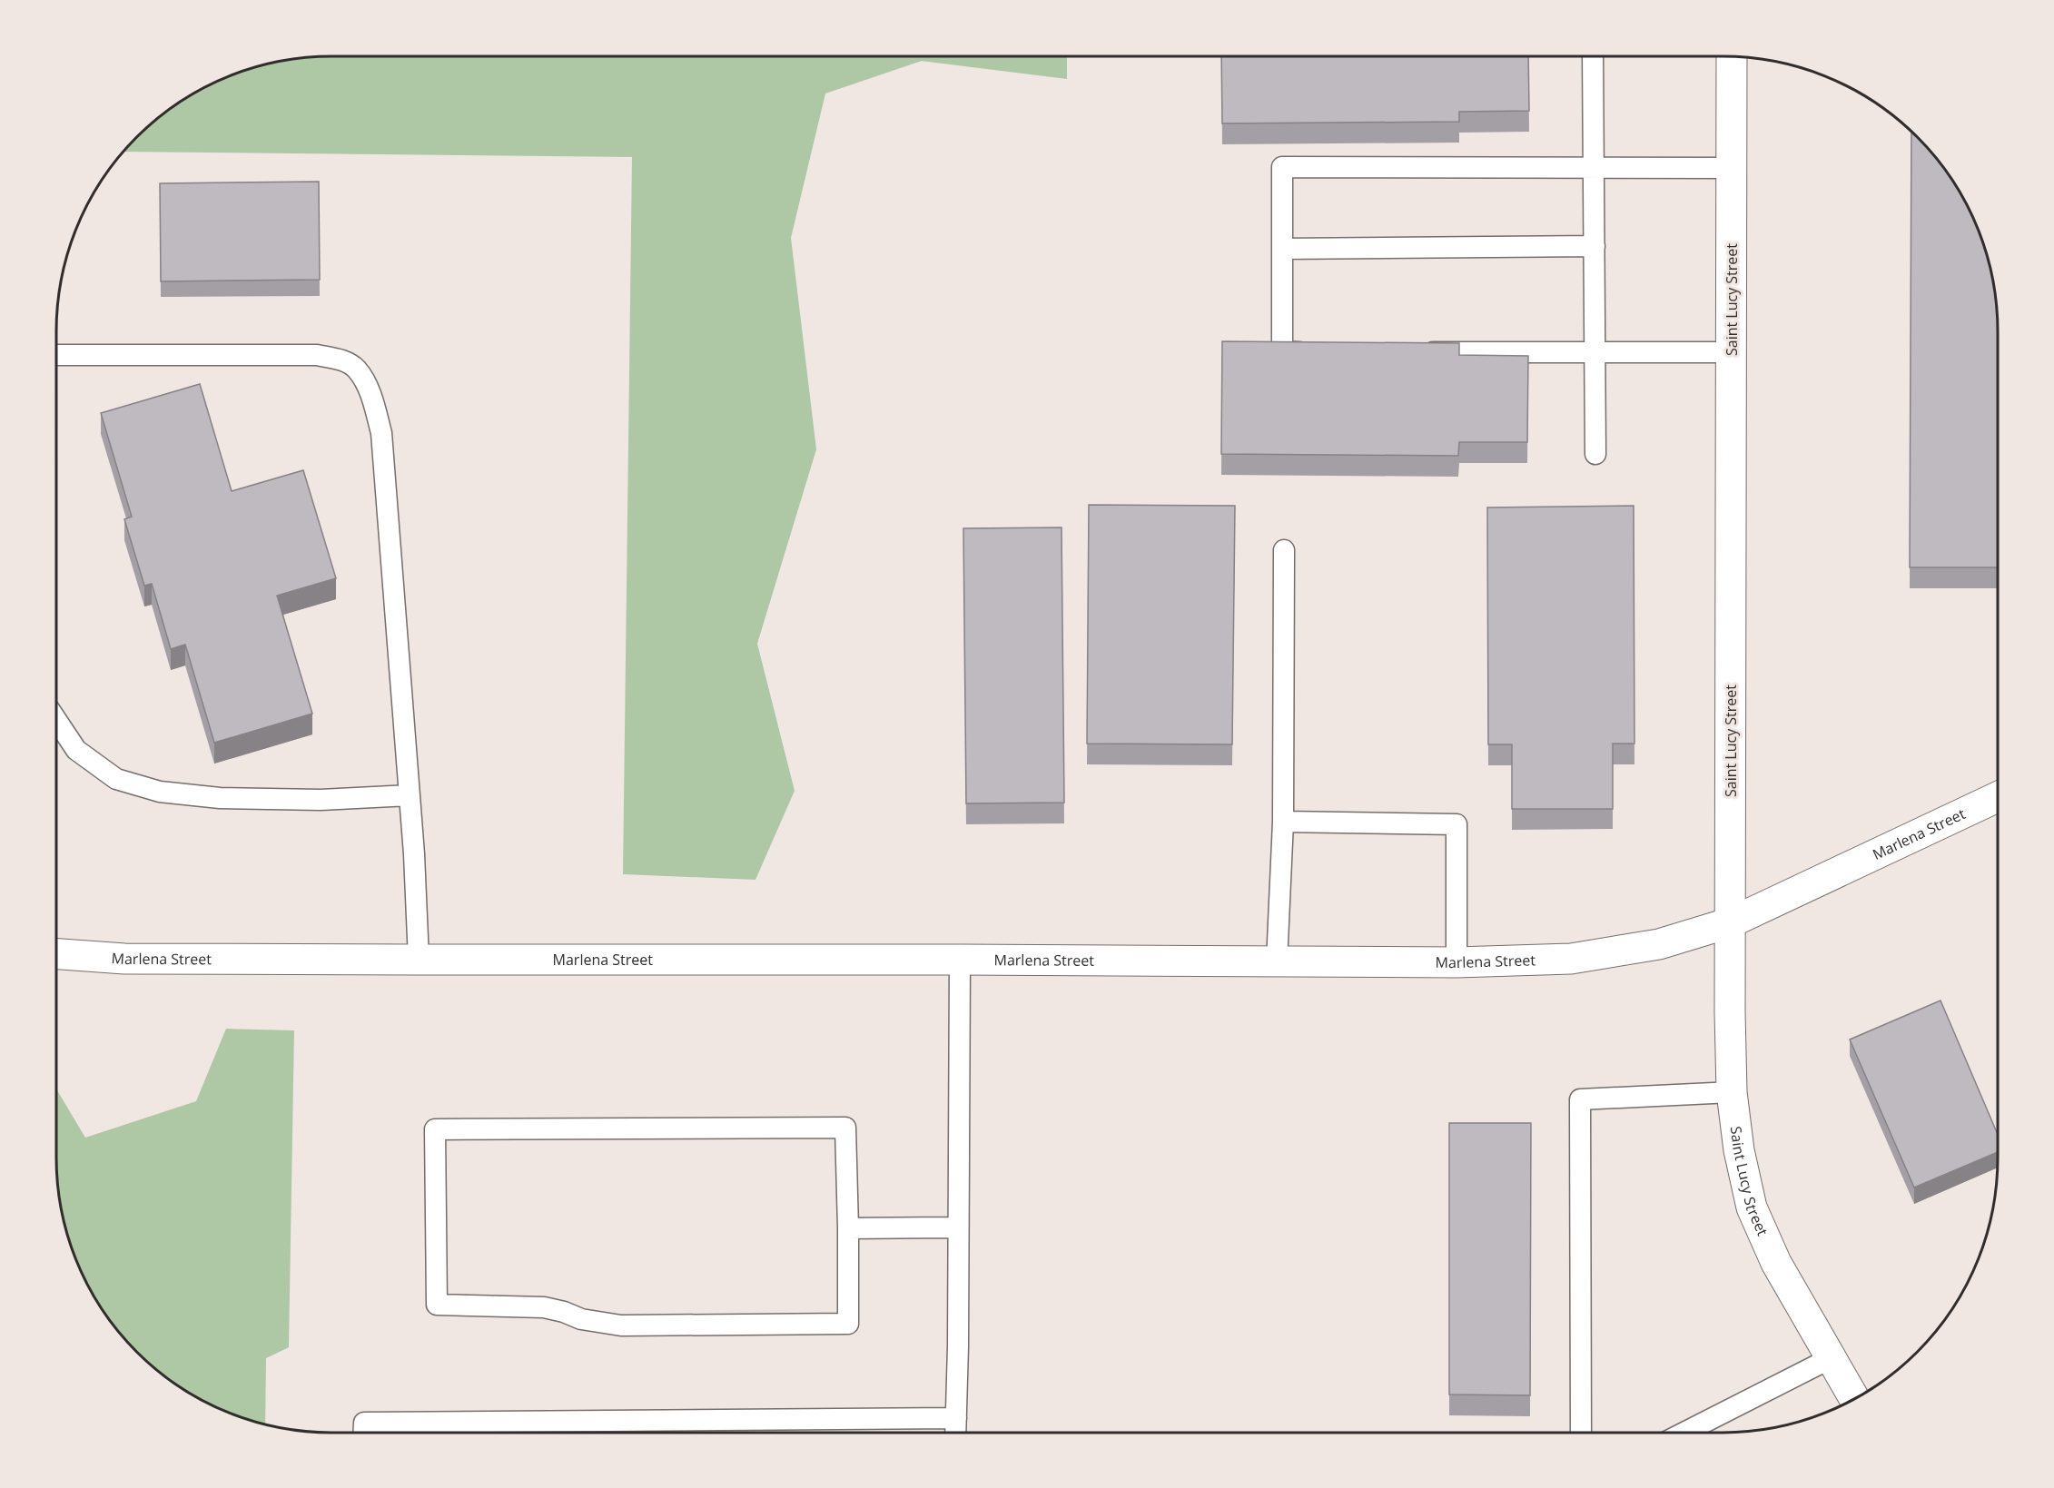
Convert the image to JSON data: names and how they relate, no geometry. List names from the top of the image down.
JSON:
{
  "streets": {
    "street": ["Saint Lucy Street", "Marlena Street"]
  },
  "crossings": [
    ["Saint Lucy Street", "Marlena Street"]
  ]
}
